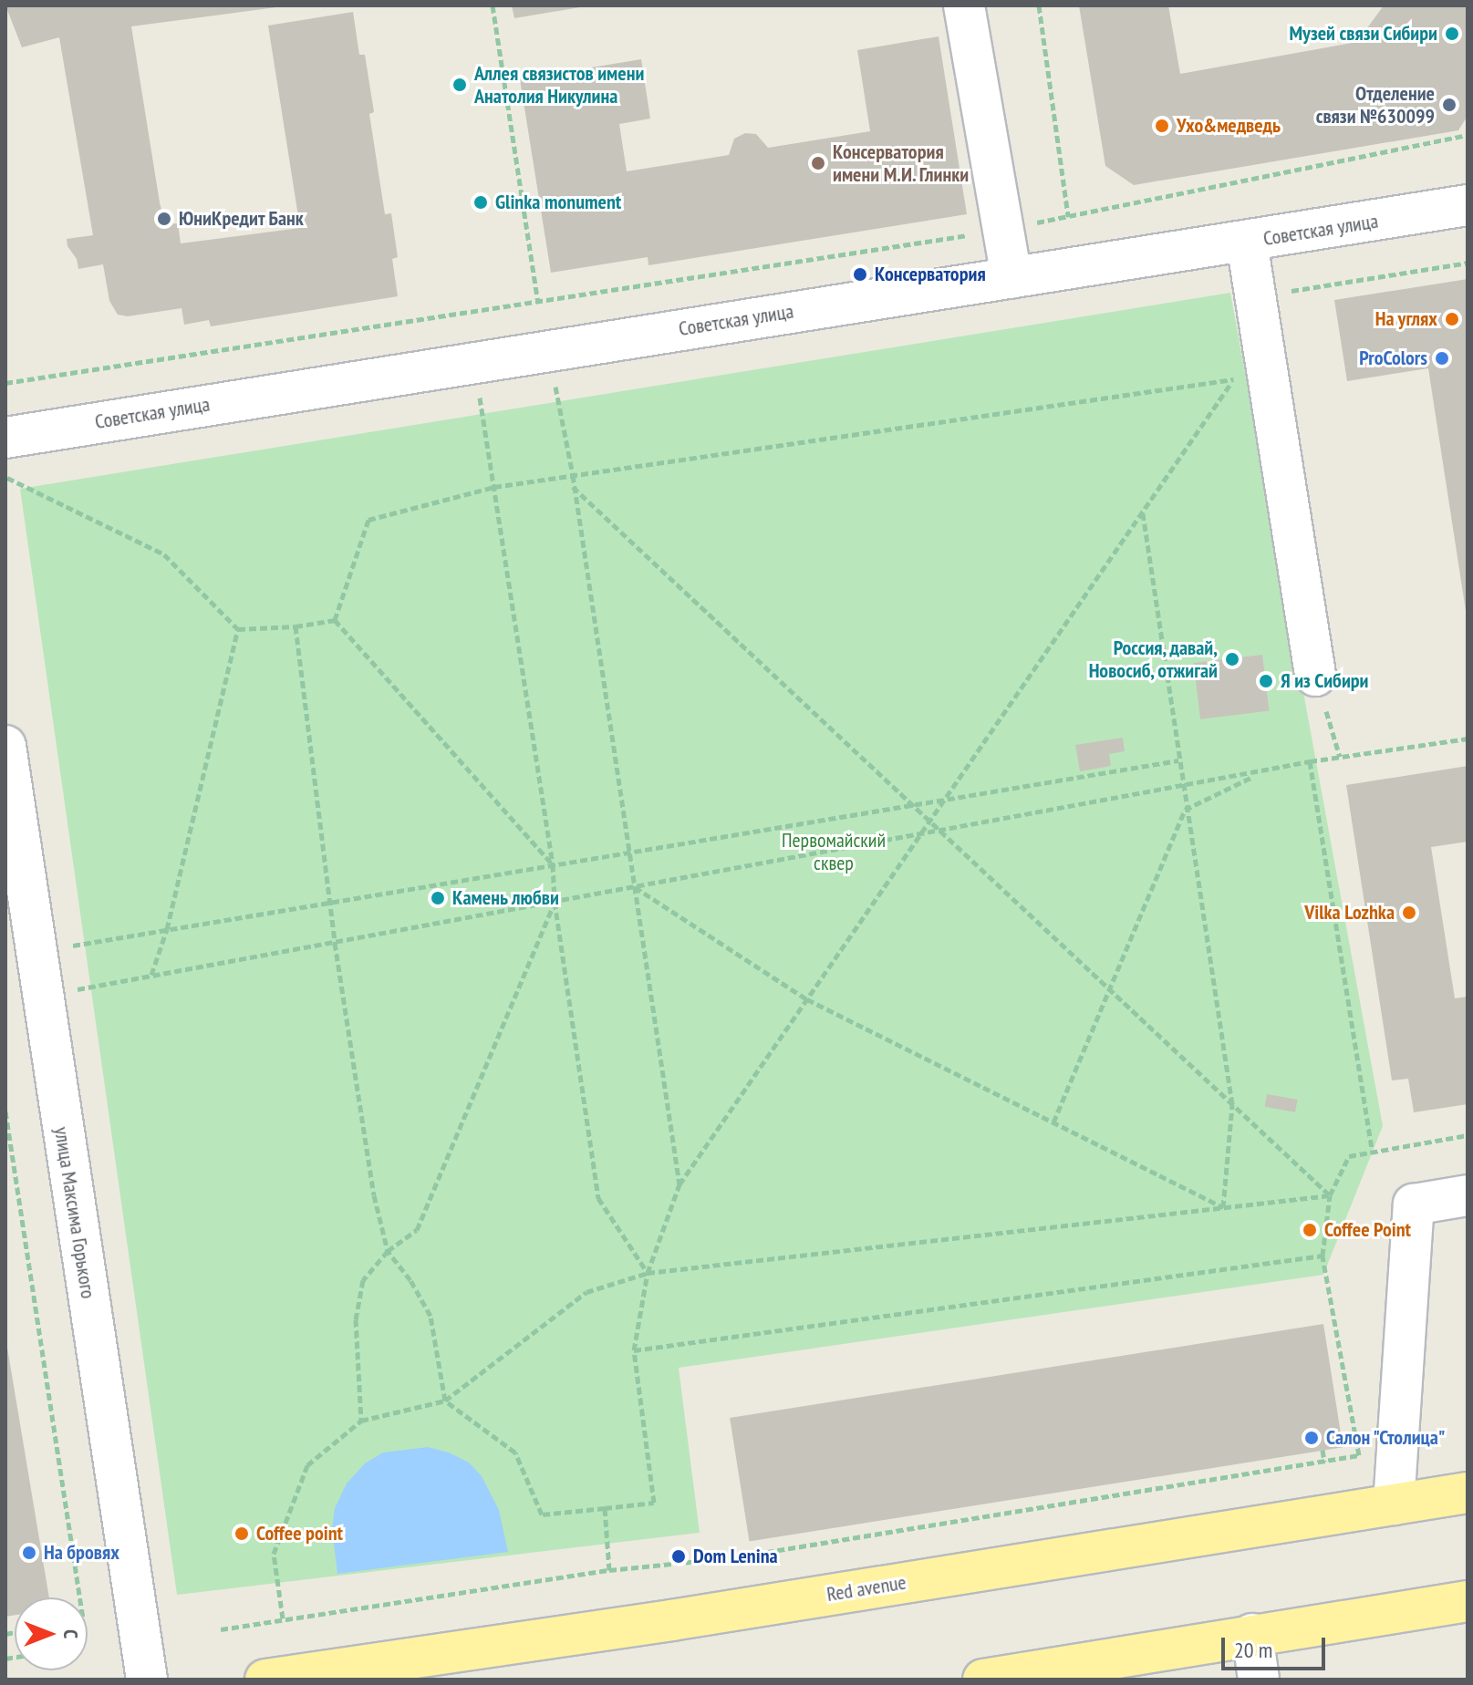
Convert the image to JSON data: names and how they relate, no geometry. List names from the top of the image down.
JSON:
{
  "streets": {
    "main road": ["Red avenue"],
    "street": ["Советская улица", "улица Максима Горького"]
  },
  "parks": ["Первомайский сквер"],
  "places": [
    "Музей связи Сибири",
    "Аллея связистов имени Анатолия Никулина",
    "Отделение связи №630099",
    "Ухо&медведь",
    "Консерватория имени М.И. Глинки",
    "Glinka monument",
    "ЮниКредит Банк",
    "Консерватория",
    "На углях",
    "ProColors",
    "Россия, давай, Новосиб, отжигай",
    "Я из Сибири",
    "Камень любви",
    "Vilka Lozhka",
    "Coffee Point",
    "Салон \"Столица\"",
    "Coffee point",
    "На бровях",
    "Dom Lenina"
  ],
  "scale_bar": "20 m",
  "north": "right"
}
